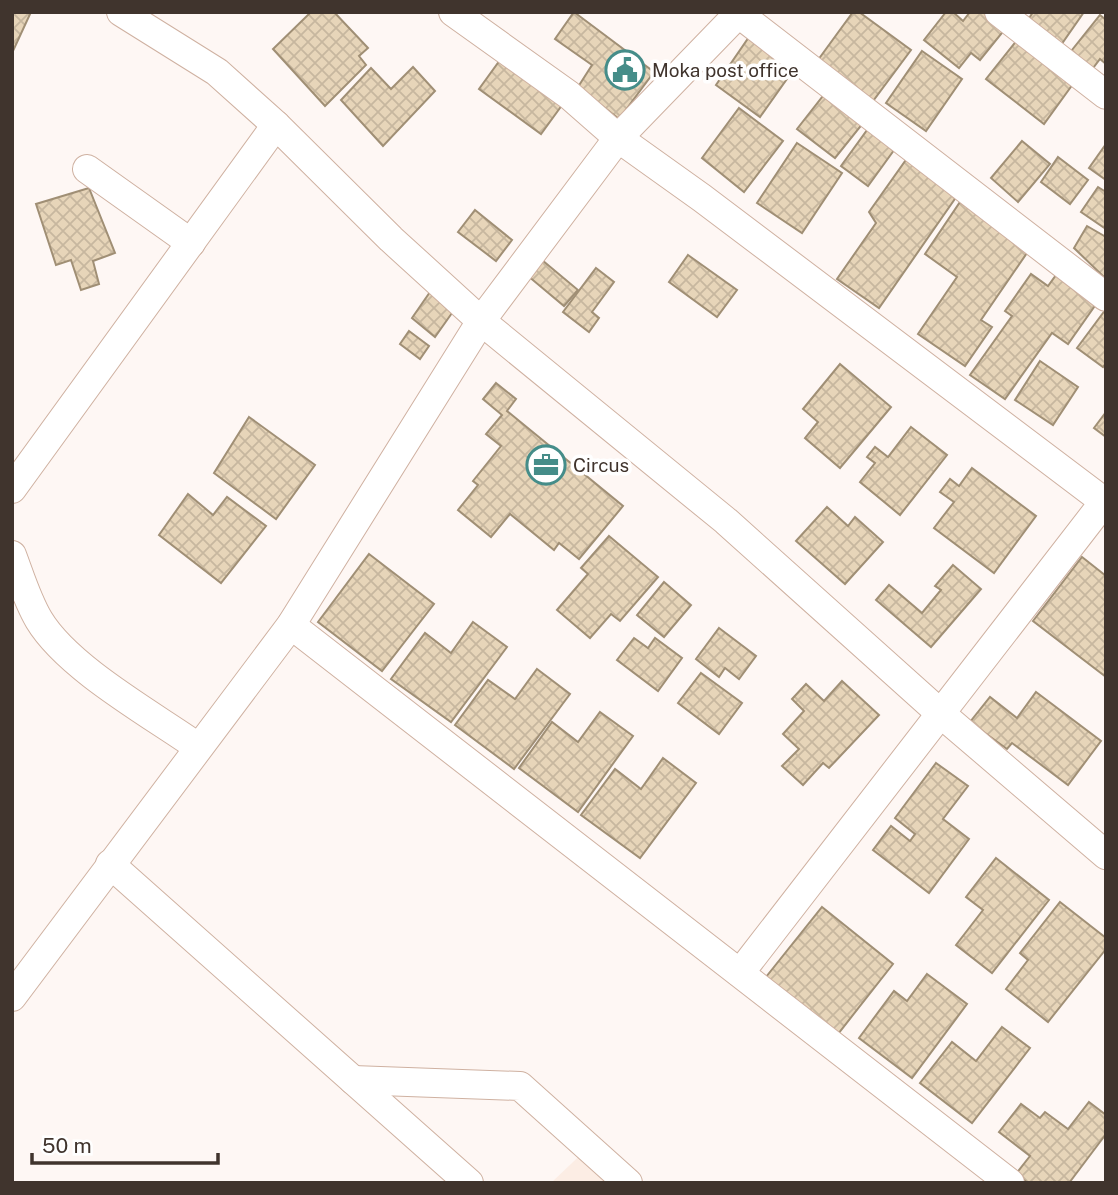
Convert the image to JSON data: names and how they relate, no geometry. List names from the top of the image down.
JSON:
{
  "places": {
    "public building": ["Moka post office"],
    "office": ["Circus"]
  },
  "scale_bar": "50 m"
}
